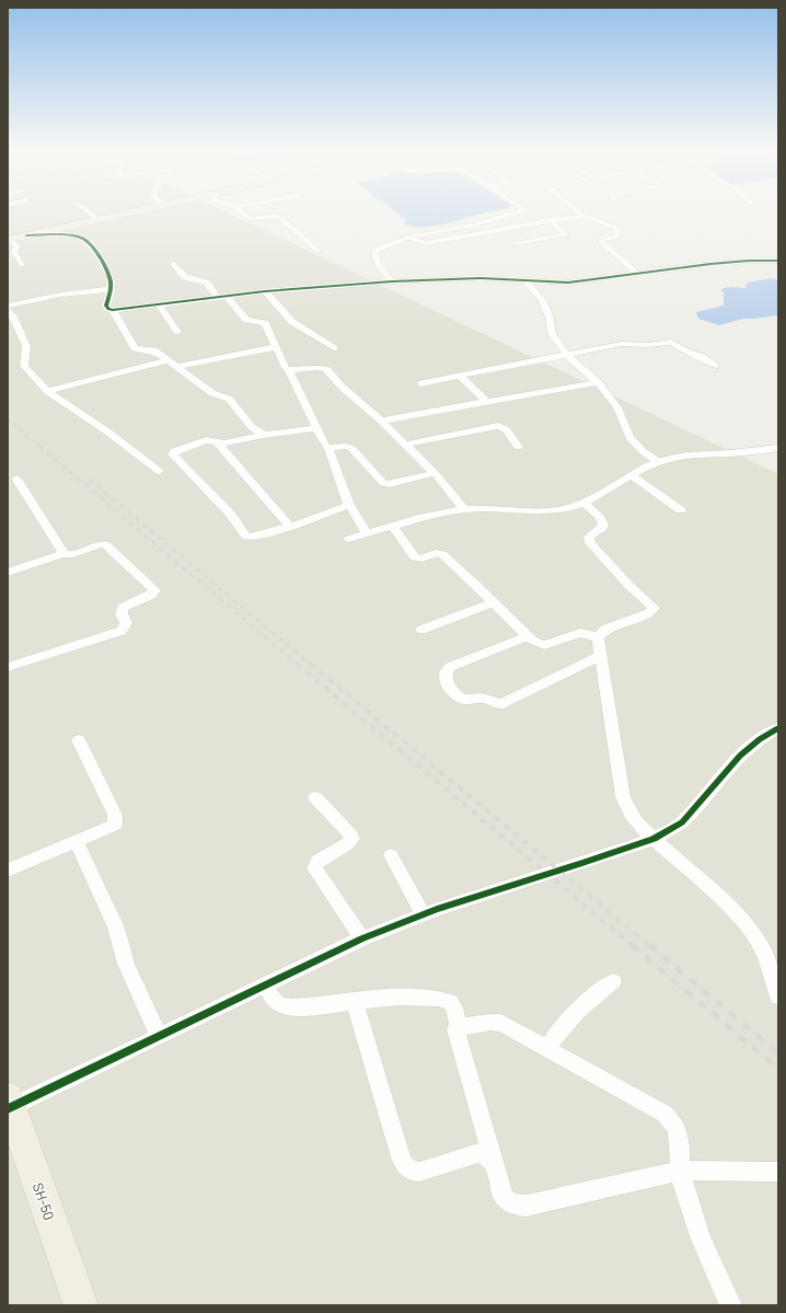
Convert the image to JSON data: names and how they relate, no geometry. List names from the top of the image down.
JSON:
{
  "streets": {
    "main road": ["SH-50"]
  }
}
